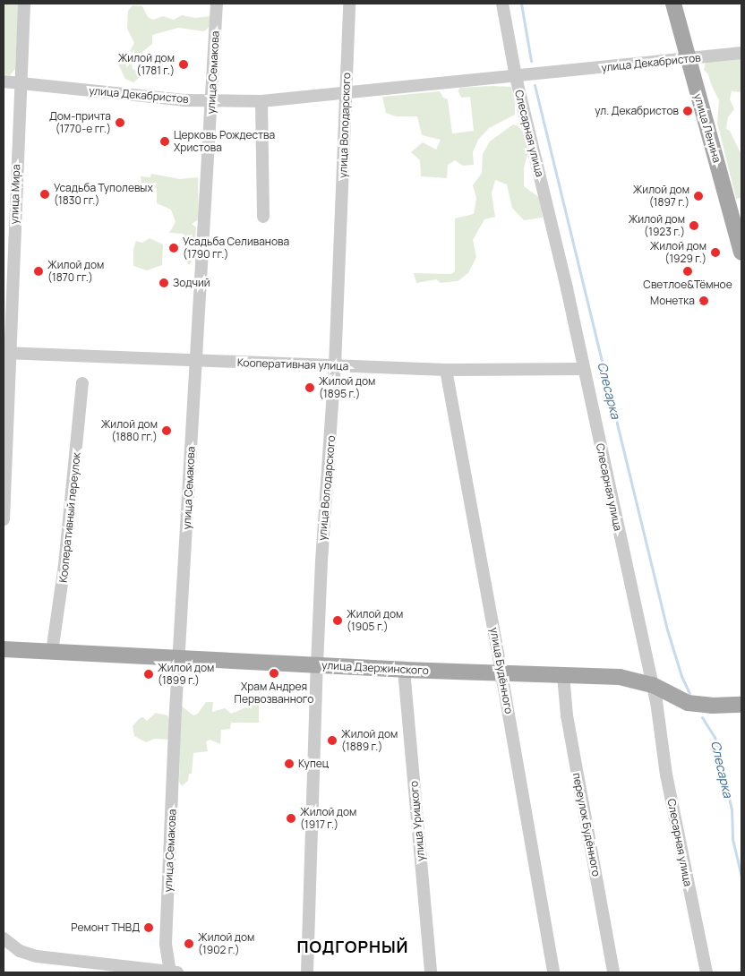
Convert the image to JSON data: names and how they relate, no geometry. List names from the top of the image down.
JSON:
{
  "streets": {
    "main road": ["улица Ленина", "улица Дзержинского"],
    "street": [
      "улица Декабристов",
      "улица Семакова",
      "улица Володарского",
      "Слесарная улица",
      "улица Мира",
      "Кооперативная улица",
      "Кооперативный переулок",
      "улица Будённого",
      "улица Урицкого",
      "переулок Будённого"
    ]
  },
  "crossings": [
    ["улица Декабристов", "улица Семакова"],
    ["улица Декабристов", "улица Володарского"],
    ["улица Декабристов", "улица Ленина"],
    ["улица Декабристов", "Слесарная улица"],
    ["улица Декабристов", "улица Мира"],
    ["улица Семакова", "Кооперативная улица"],
    ["улица Семакова", "улица Дзержинского"],
    ["улица Володарского", "Кооперативная улица"],
    ["улица Володарского", "улица Дзержинского"],
    ["Слесарная улица", "Кооперативная улица"],
    ["Слесарная улица", "улица Дзержинского"],
    ["улица Мира", "Кооперативная улица"],
    ["Кооперативная улица", "улица Будённого"],
    ["Кооперативный переулок", "улица Дзержинского"],
    ["улица Дзержинского", "улица Будённого"],
    ["улица Дзержинского", "улица Урицкого"],
    ["улица Дзержинского", "переулок Будённого"]
  ],
  "districts": ["ПОДГОРНЫЙ"],
  "water": ["Слесарка"],
  "places": [
    "Жилой дом (1781 г.)",
    "ул. Декабристов",
    "Дом-причта (1770-е гг.)",
    "Церковь Рождества Христова",
    "Усадьба Туполевых (1830 гг.)",
    "Жилой дом (1897 г.)",
    "Жилой дом (1923 г.)",
    "Усадьба Селиванова (1790 гг.)",
    "Жилой дом (1929 г.)",
    "Жилой дом (1870 гг.)",
    "Светлое&Тёмное",
    "Зодчий",
    "Монетка",
    "Жилой дом (1895 г.)",
    "Жилой дом (1880 гг.)",
    "Жилой дом (1905 г.)",
    "Храм Андрея Первозванного",
    "Жилой дом (1899 г.)",
    "Жилой дом (1889 г.)",
    "Купец",
    "Жилой дом (1917 г.)",
    "Ремонт ТНВД",
    "Жилой дом (1902 г.)"
  ]
}
